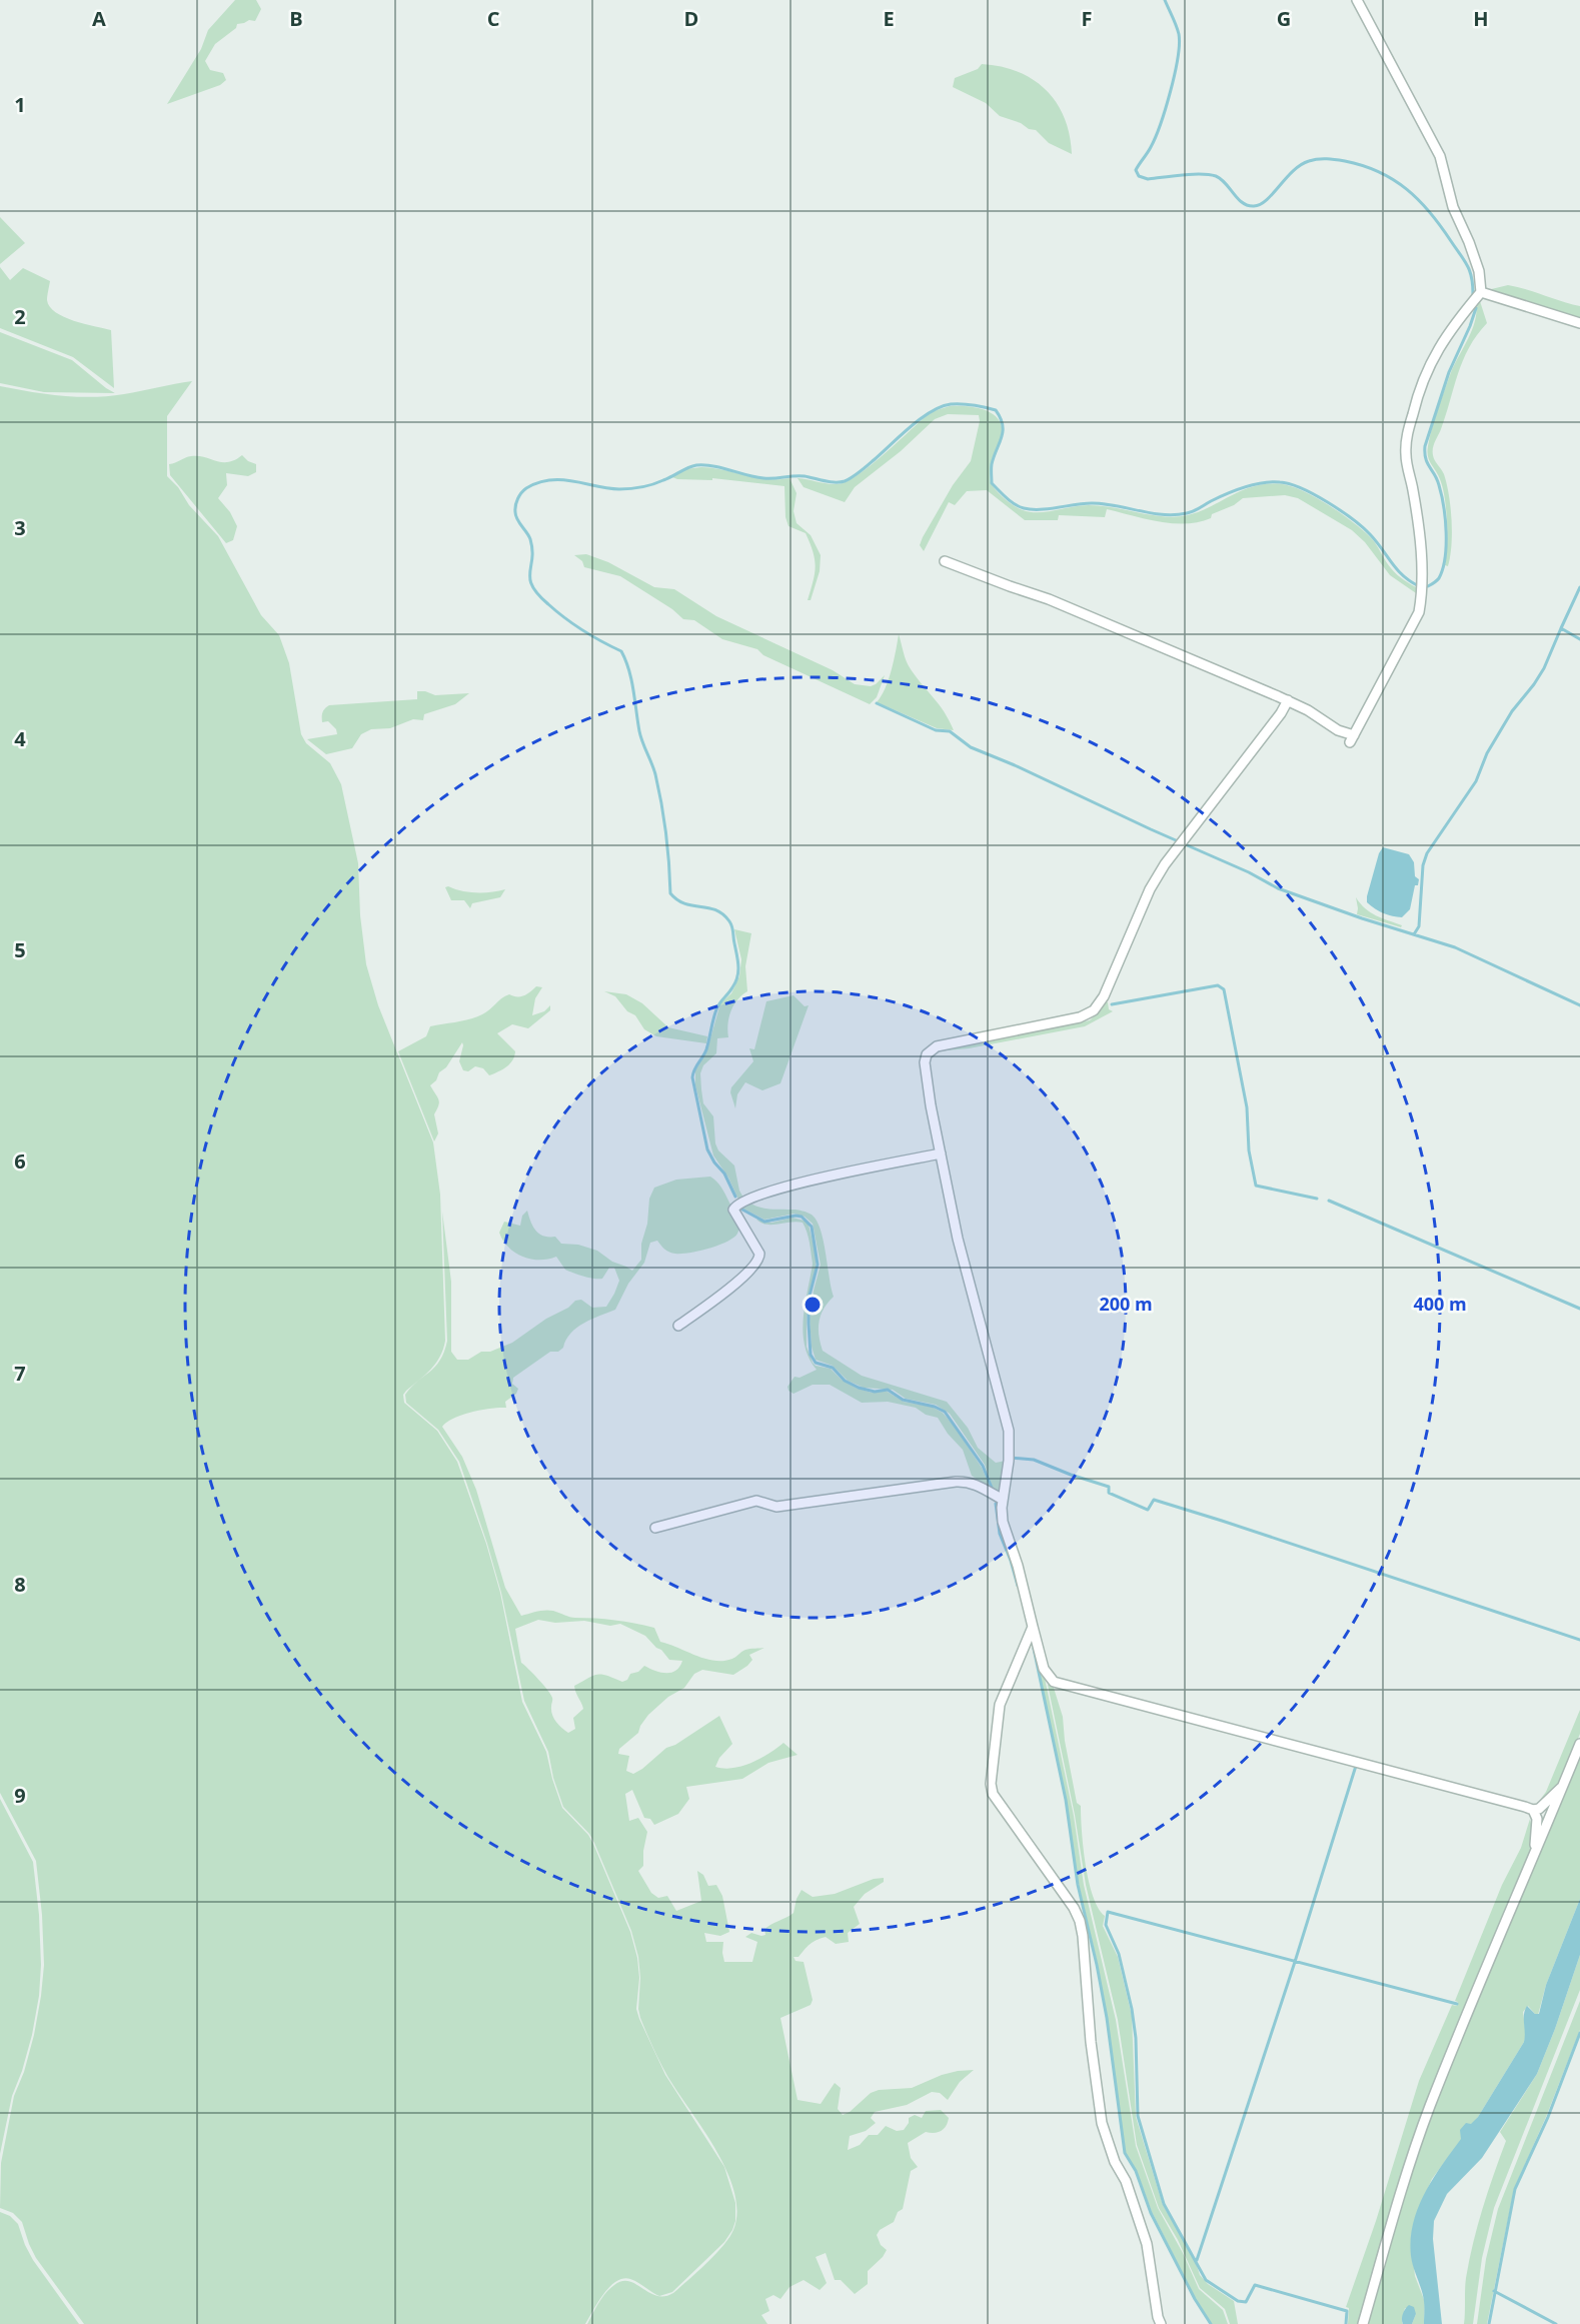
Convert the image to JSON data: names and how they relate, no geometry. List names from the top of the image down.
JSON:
{
  "grid": {
    "columns": [
      "A",
      "B",
      "C",
      "D",
      "E",
      "F",
      "G",
      "H"
    ],
    "rows": [
      "1",
      "2",
      "3",
      "4",
      "5",
      "6",
      "7",
      "8",
      "9"
    ]
  },
  "rings": ["200 m", "400 m"]
}
